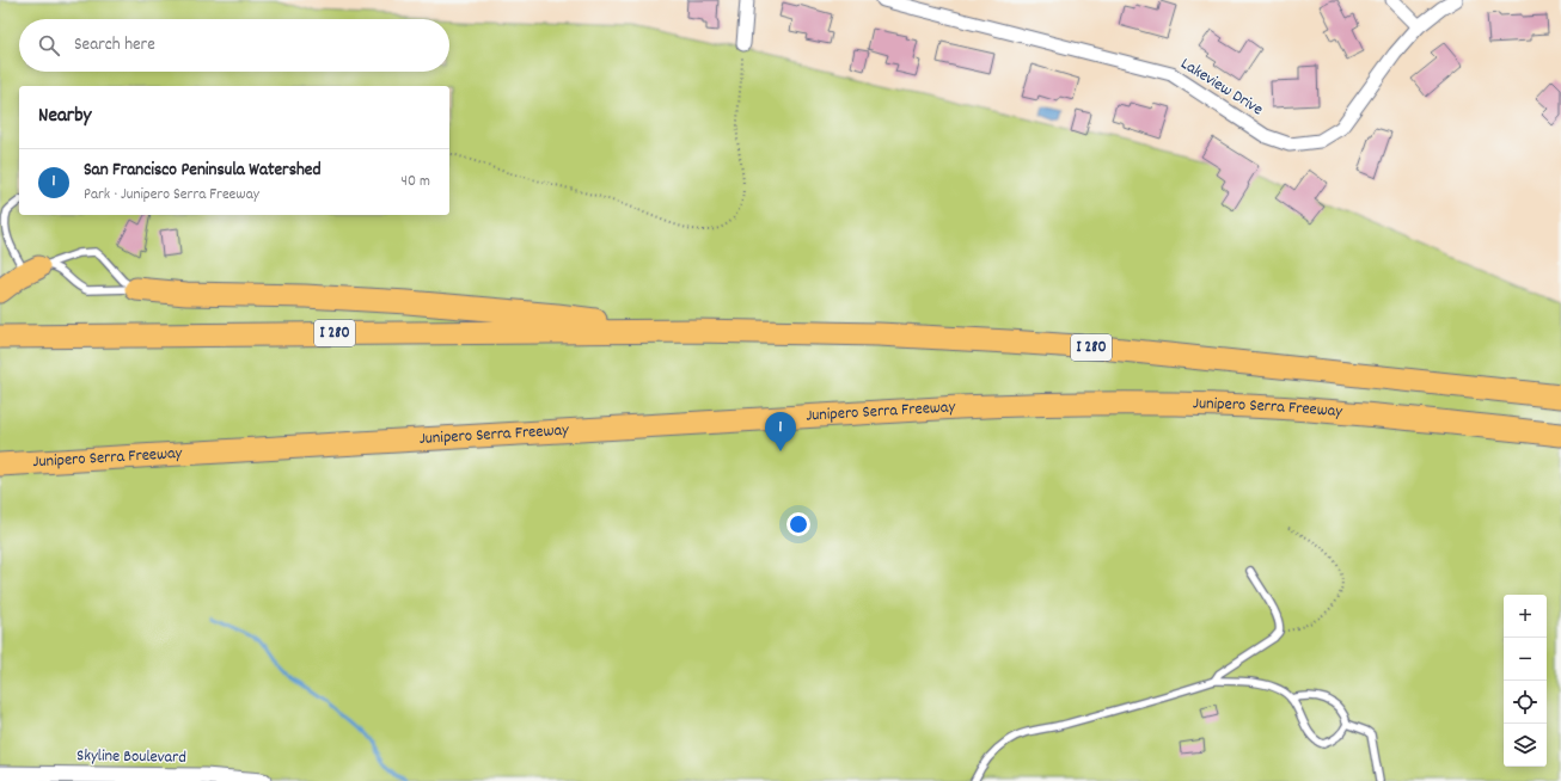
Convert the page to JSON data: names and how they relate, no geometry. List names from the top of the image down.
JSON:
{
  "streets": {
    "highway": ["I 280", "Junipero Serra Freeway"],
    "street": ["Lakeview Drive", "Skyline Boulevard"]
  },
  "page": {
    "search": "Search here",
    "heading": "Nearby",
    "list": [
      {
        "mark": "1",
        "name": "San Francisco Peninsula Watershed",
        "note": "Park · Junipero Serra Freeway",
        "value": "40 m"
      }
    ],
    "pins": "1",
    "map_buttons": ["+", "−"]
  }
}
